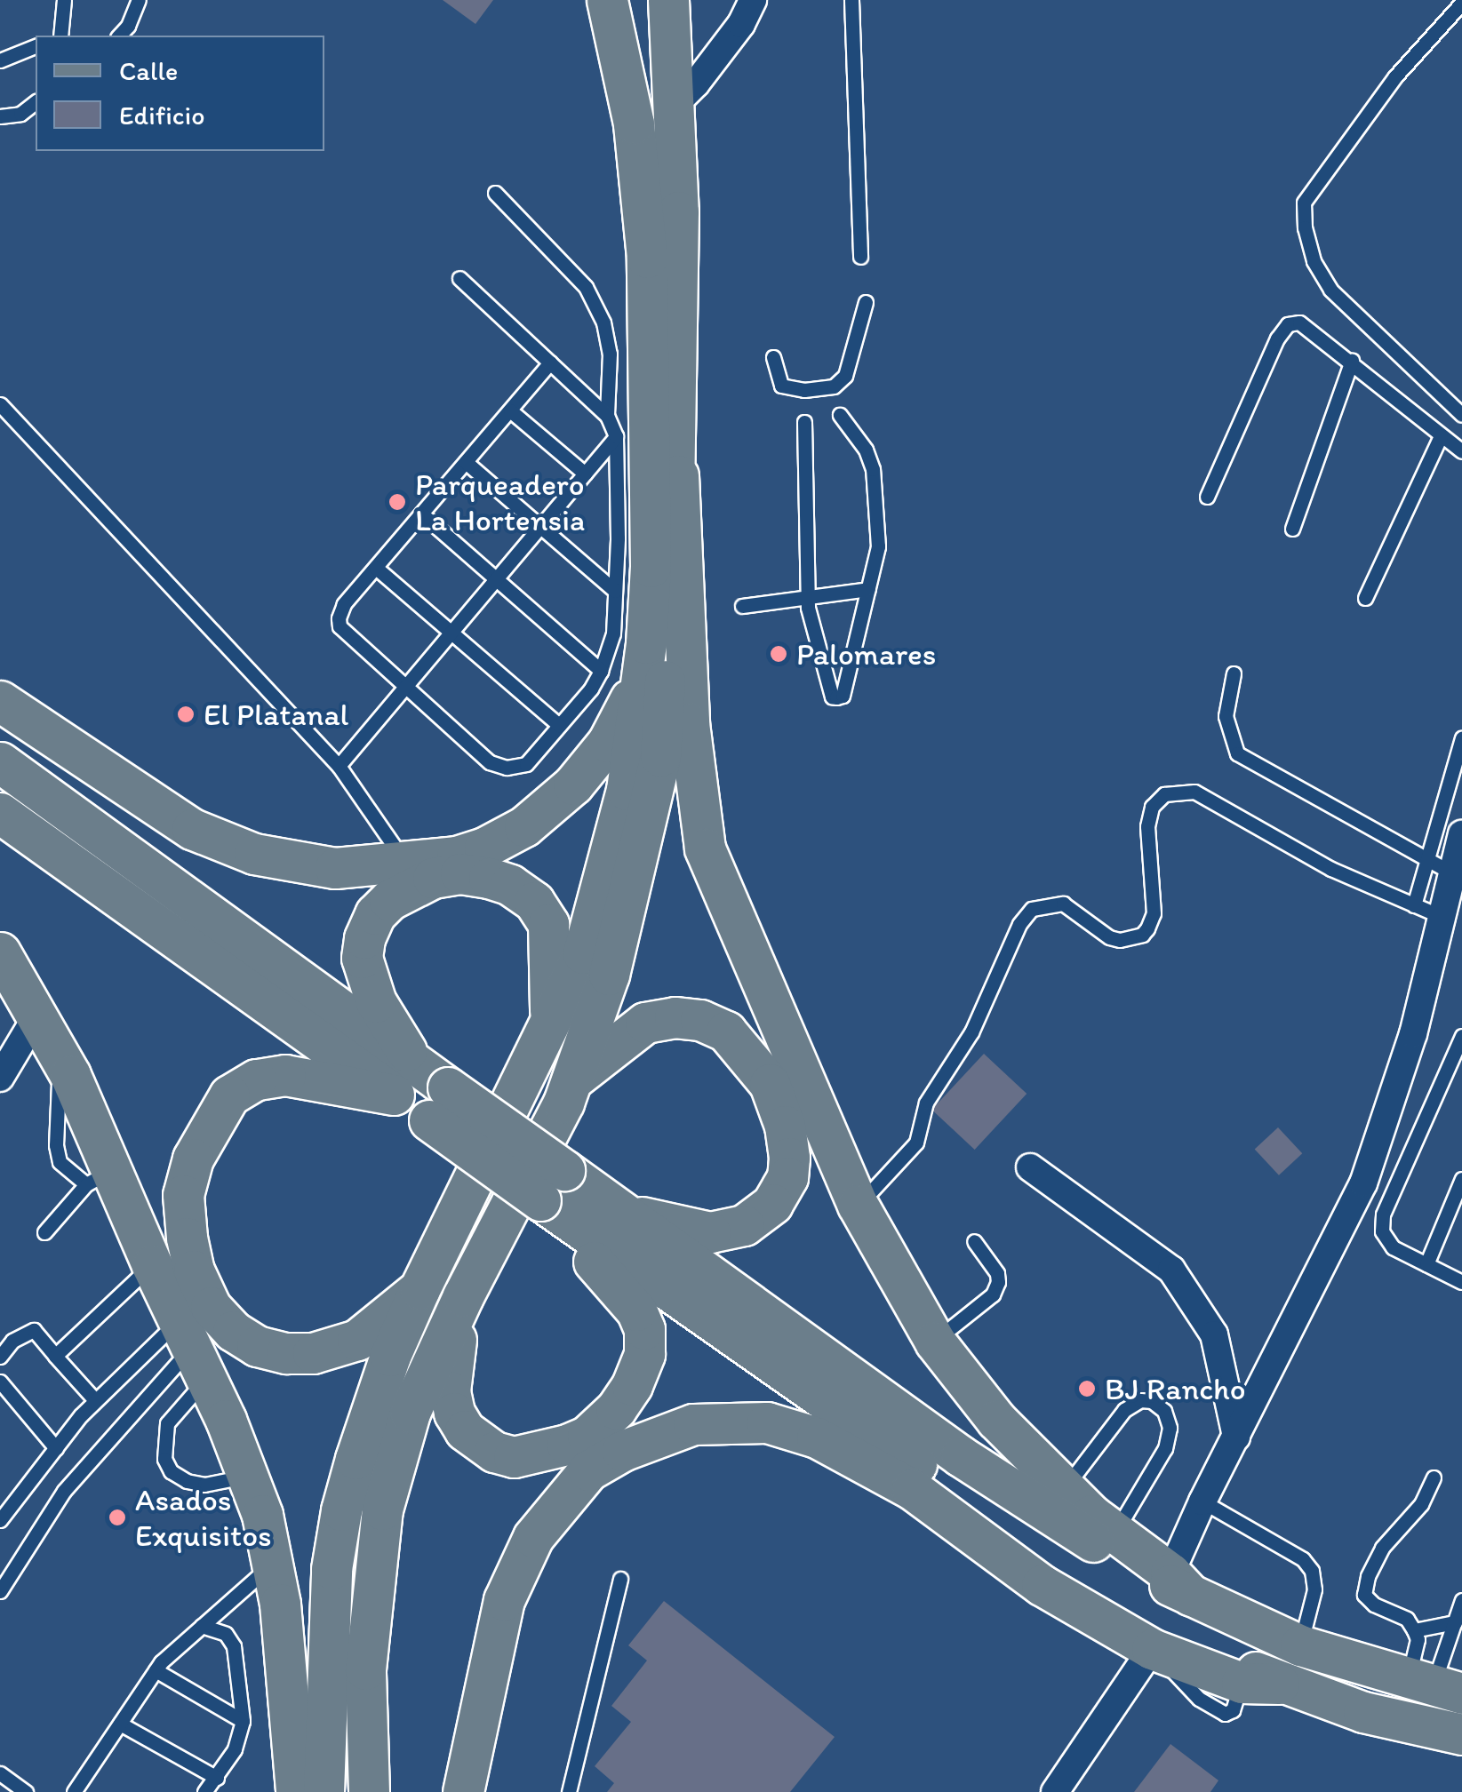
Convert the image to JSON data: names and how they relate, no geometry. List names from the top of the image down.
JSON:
{
  "places": [
    "Parqueadero La Hortensia",
    "Palomares",
    "El Platanal",
    "BJ Rancho",
    "Asados Exquisitos"
  ],
  "legend": ["Calle", "Edificio"]
}
